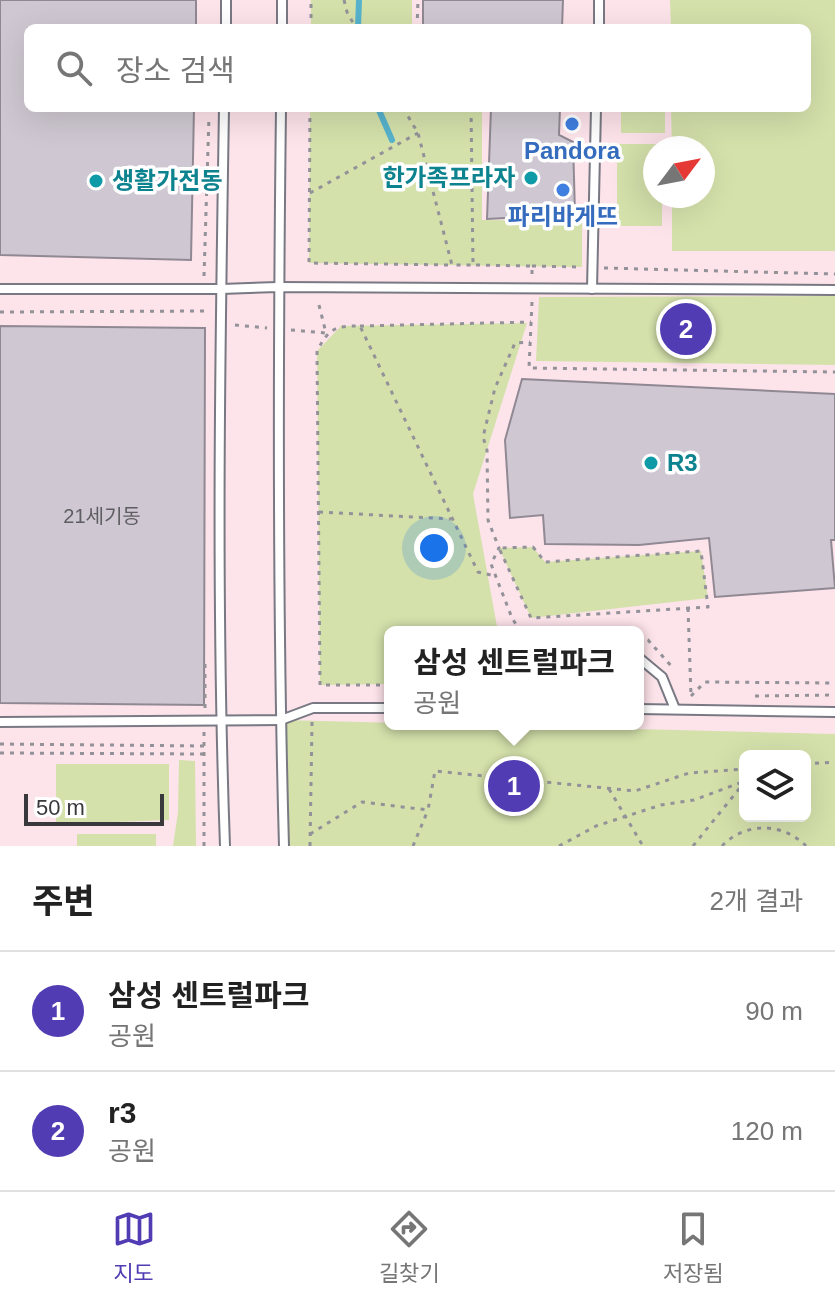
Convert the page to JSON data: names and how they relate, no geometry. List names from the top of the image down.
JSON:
{
  "places": [
    "Pandora",
    "한가족프라자",
    "생활가전동",
    "파리바게뜨",
    "R3"
  ],
  "house_numbers": ["21세기동"],
  "scale_bar": "50 m",
  "north": "top right",
  "page": {
    "search": "장소 검색",
    "pins": ["2", "1"],
    "popup": ["삼성 센트럴파크", "공원"],
    "scale": "50 m",
    "heading": ["주변", "2개 결과"],
    "list": [
      {
        "mark": "1",
        "name": "삼성 센트럴파크",
        "note": "공원",
        "value": "90 m"
      },
      {
        "mark": "2",
        "name": "r3",
        "note": "공원",
        "value": "120 m"
      }
    ],
    "nav": ["지도", "길찾기", "저장됨"]
  }
}
